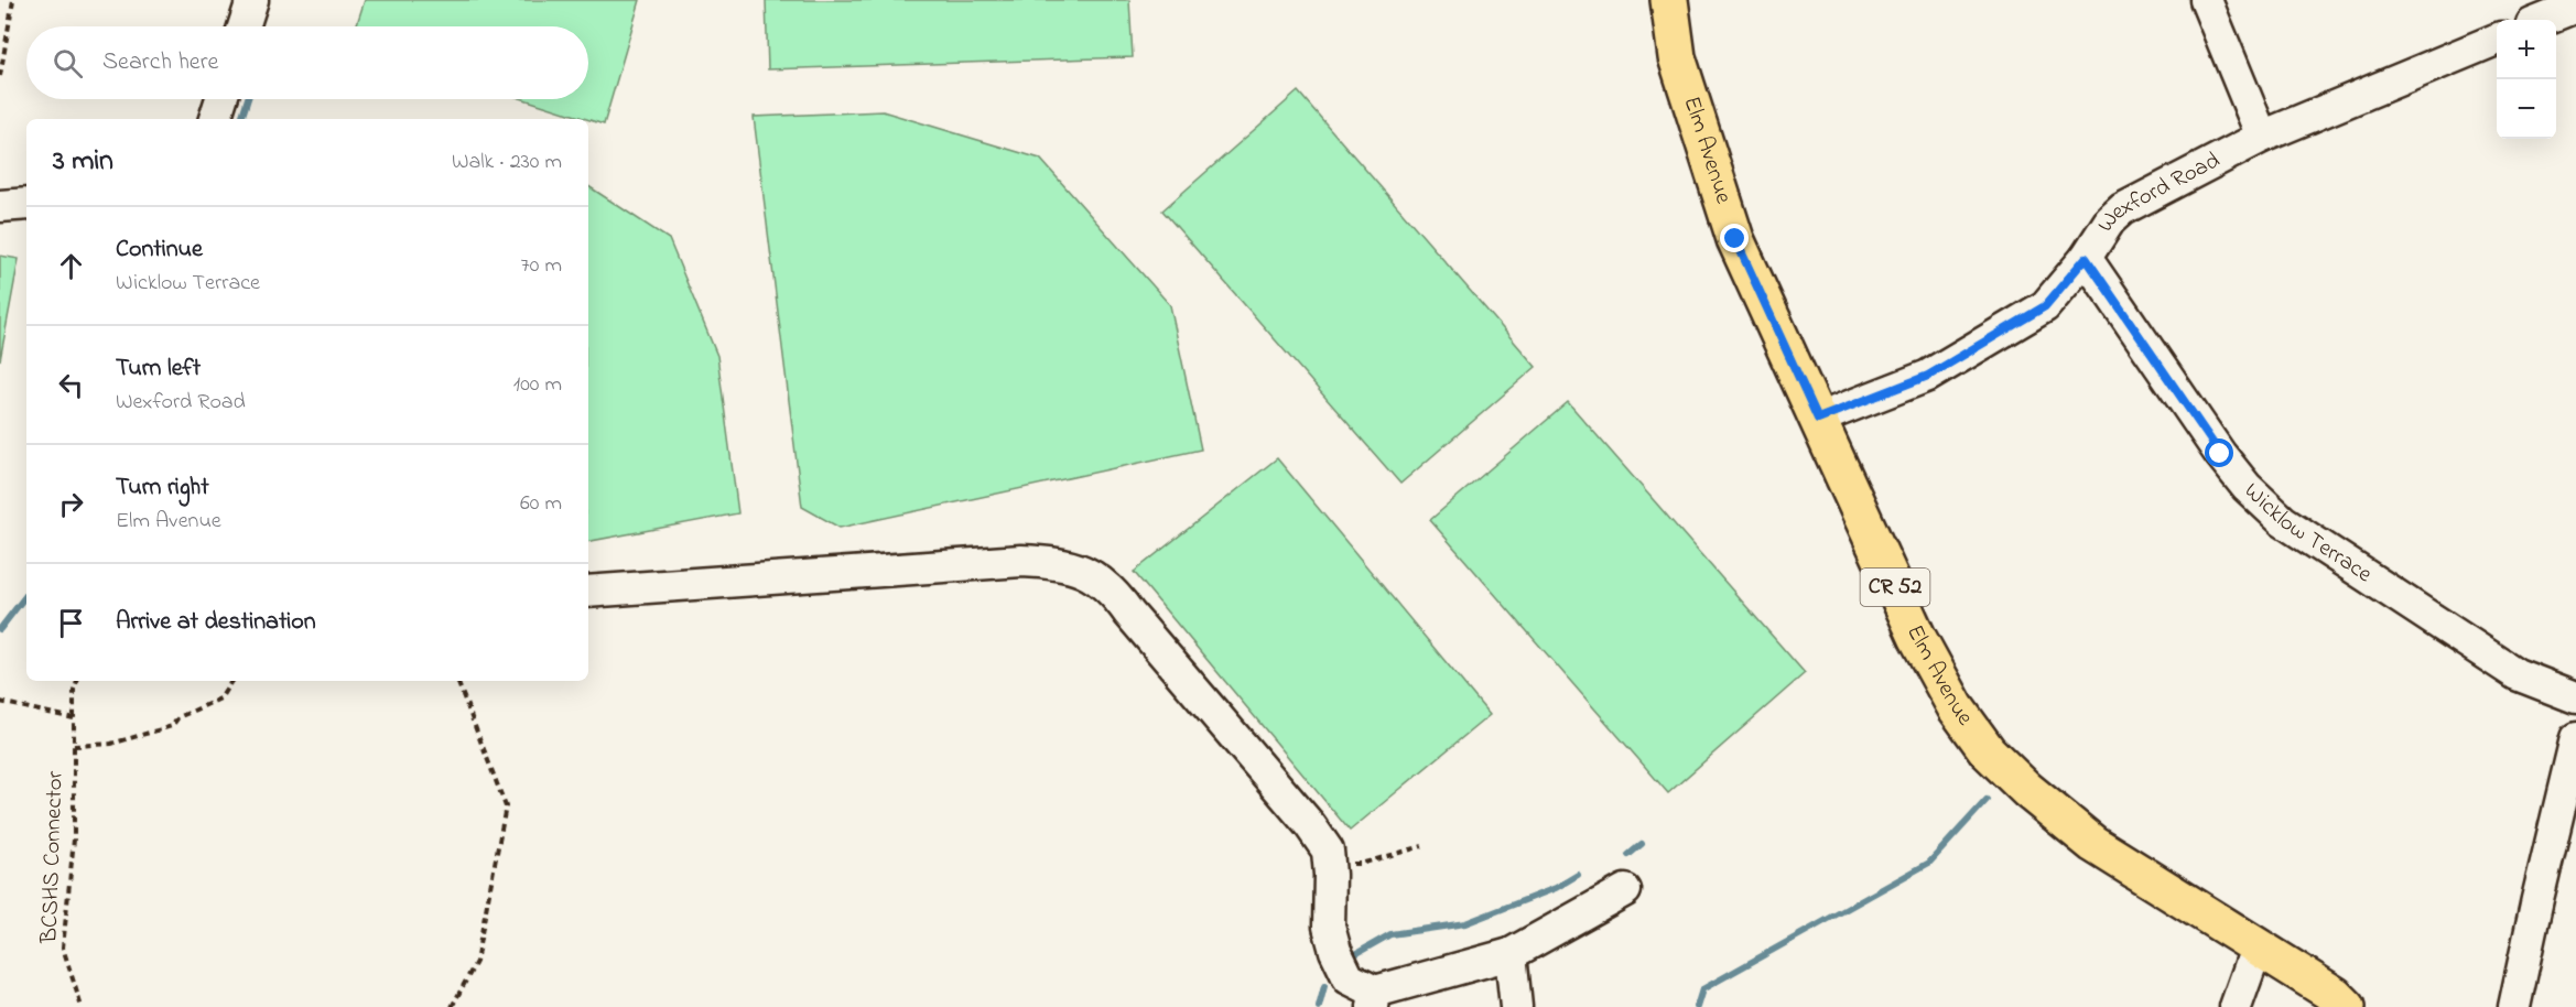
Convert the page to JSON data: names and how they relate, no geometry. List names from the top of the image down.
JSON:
{
  "streets": {
    "main road": ["Elm Avenue", "CR 52"],
    "street": ["Wexford Road", "Wicklow Terrace"],
    "path": ["BCSHS Connector"]
  },
  "crossings": [
    ["Elm Avenue", "Wexford Road"],
    ["Wexford Road", "Wicklow Terrace"]
  ],
  "page": {
    "map_buttons": ["+", "−"],
    "search": "Search here",
    "heading": ["3 min", "Walk · 230 m"],
    "list": [
      ["Continue", "Wicklow Terrace", "70 m"],
      ["Turn left", "Wexford Road", "100 m"],
      ["Turn right", "Elm Avenue", "60 m"],
      "Arrive at destination"
    ]
  }
}
